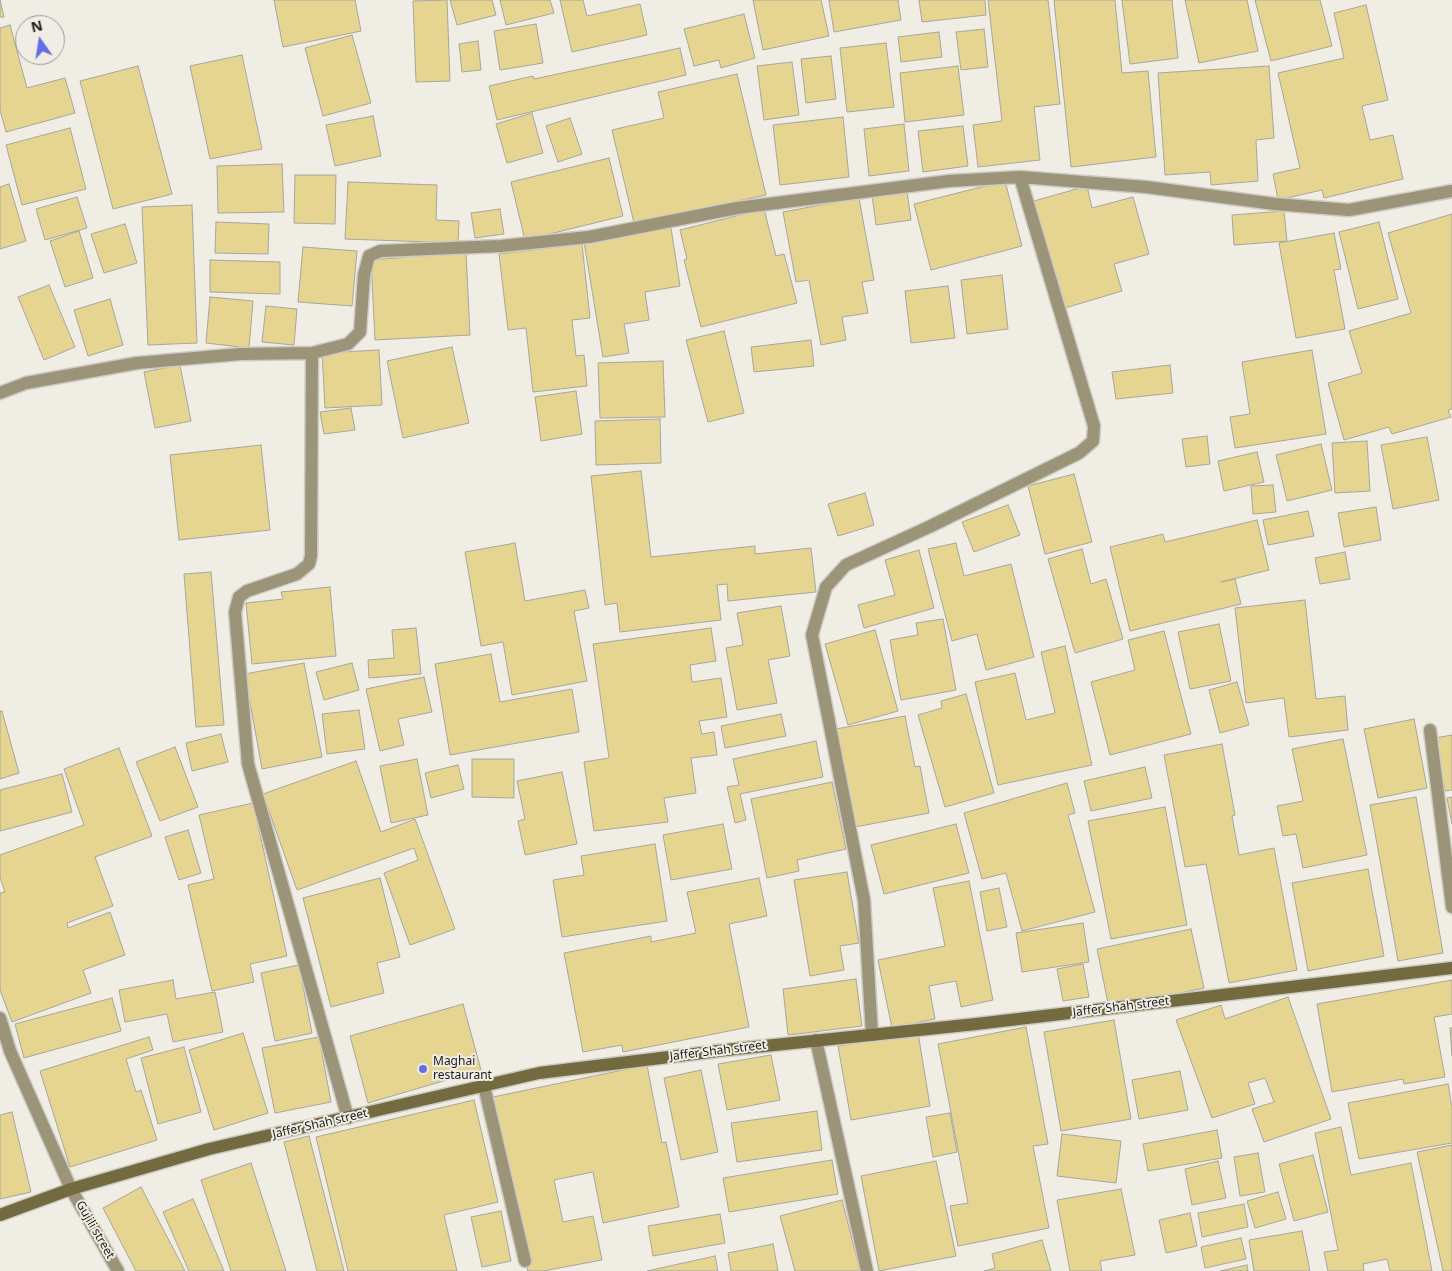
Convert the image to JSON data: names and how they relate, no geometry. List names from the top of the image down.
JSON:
{
  "streets": {
    "street": ["Jaffer Shah street", "Gujili street"]
  },
  "crossings": [
    ["Jaffer Shah street", "Gujili street"]
  ],
  "places": ["Maghai restaurant"],
  "north": "top"
}
